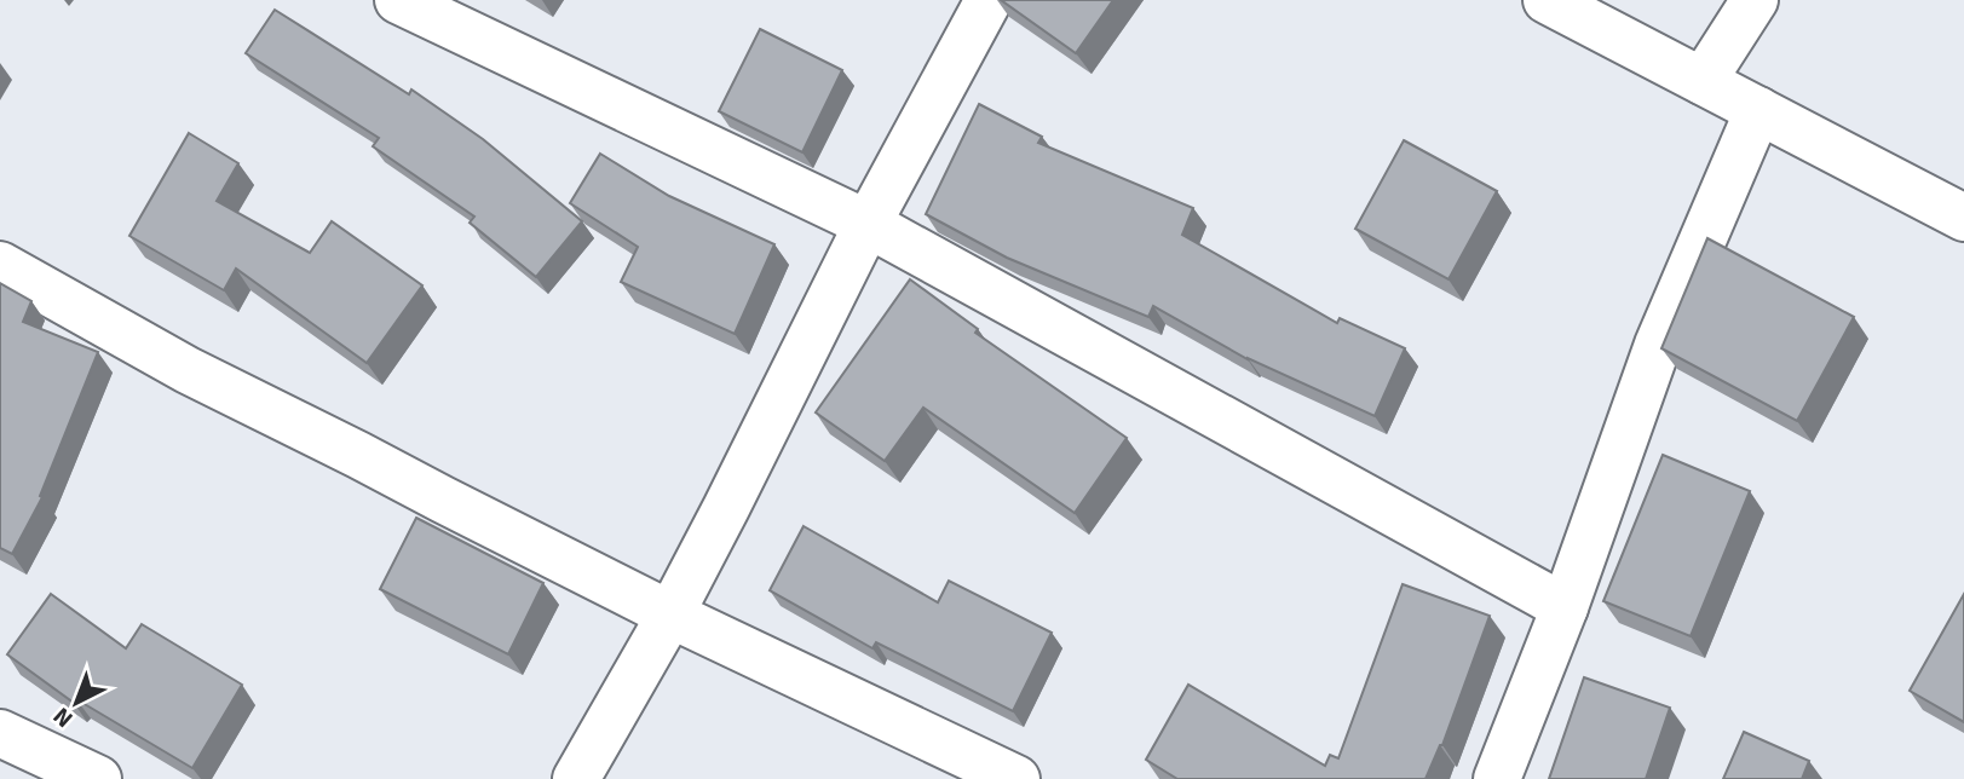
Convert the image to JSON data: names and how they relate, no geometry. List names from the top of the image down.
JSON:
{
  "north": "bottom left"
}
